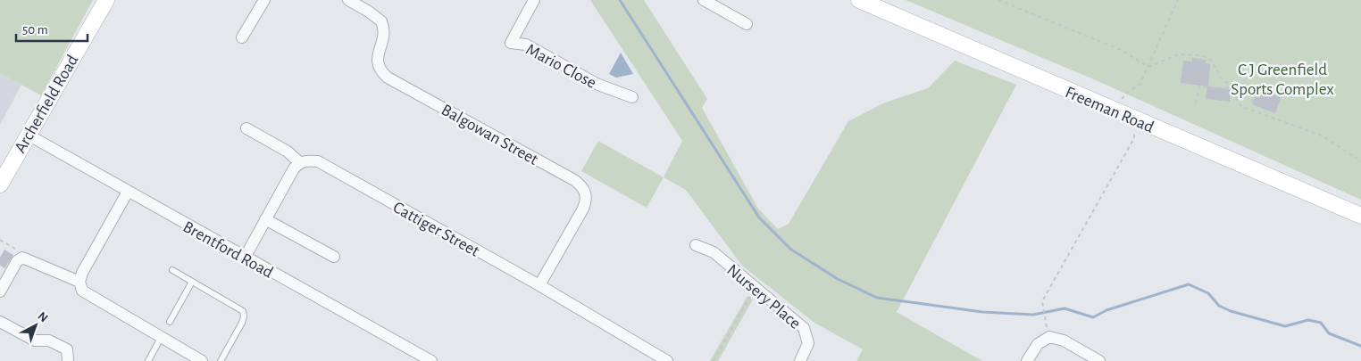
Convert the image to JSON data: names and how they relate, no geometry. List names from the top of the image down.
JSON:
{
  "streets": {
    "street": [
      "Mario Close",
      "Archerfield Road",
      "Freeman Road",
      "Balgowan Street",
      "Cattiger Street",
      "Brentford Road",
      "Nursery Place"
    ]
  },
  "crossings": [
    ["Archerfield Road", "Brentford Road"],
    ["Balgowan Street", "Cattiger Street"]
  ],
  "parks": ["C J Greenfield Sports Complex"],
  "scale_bar": "50 m",
  "north": "top right"
}
